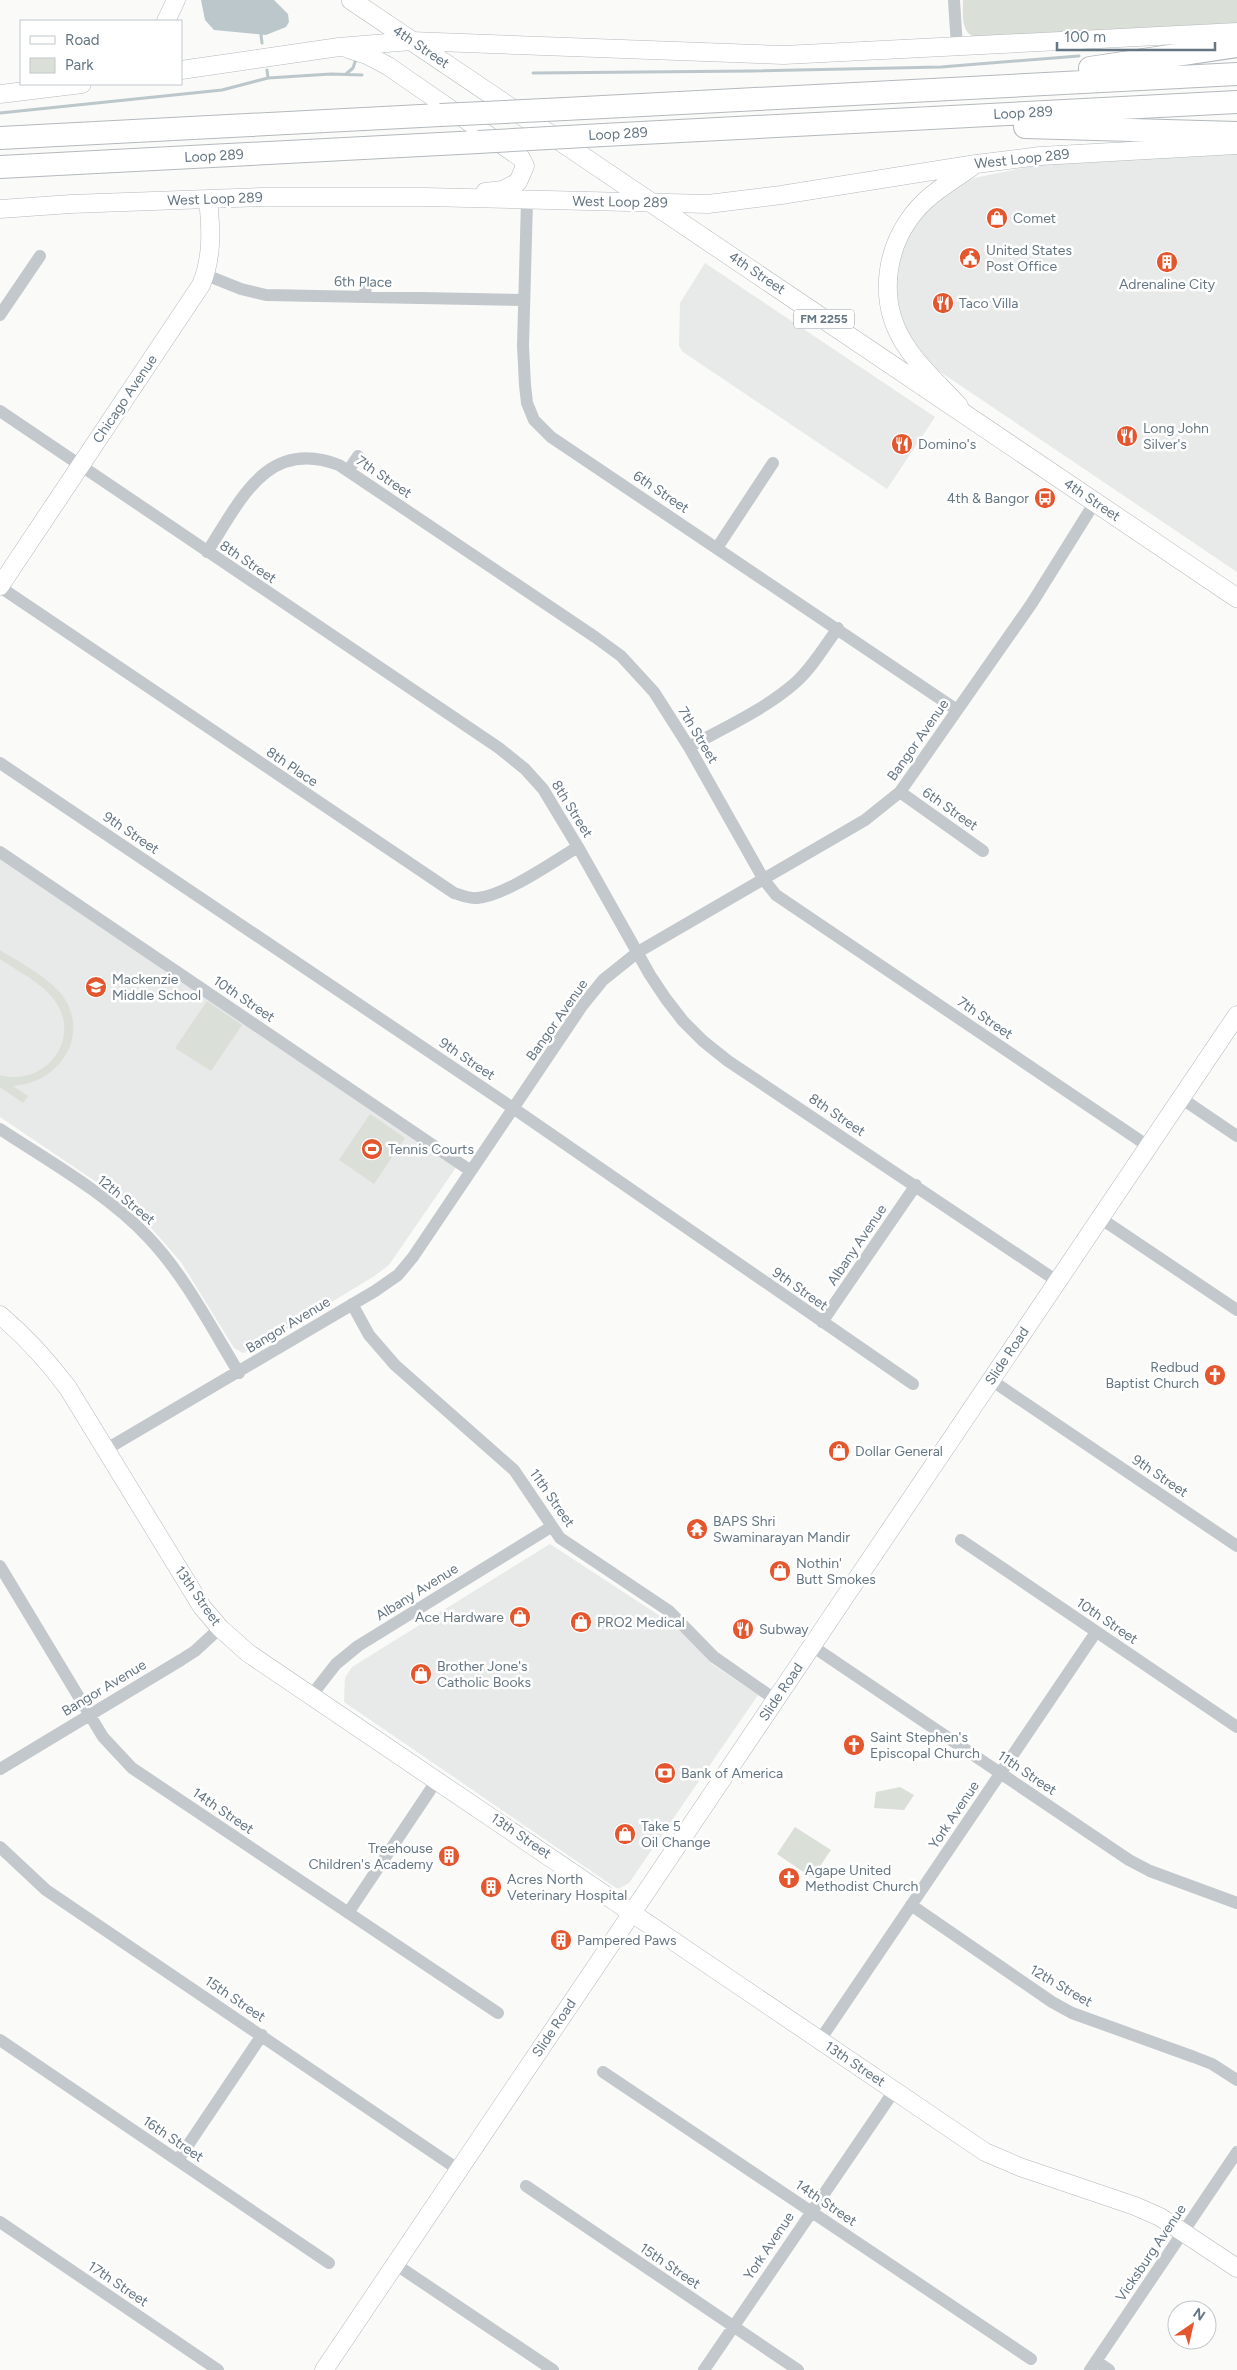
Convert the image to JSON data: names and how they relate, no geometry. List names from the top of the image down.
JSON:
{
  "streets": {
    "highway": ["Loop 289"],
    "main road": [
      "4th Street",
      "West Loop 289",
      "FM 2255",
      "Chicago Avenue",
      "Slide Road",
      "13th Street"
    ],
    "street": [
      "6th Place",
      "7th Street",
      "6th Street",
      "8th Street",
      "Bangor Avenue",
      "8th Place",
      "9th Street",
      "10th Street",
      "12th Street",
      "Albany Avenue",
      "11th Street",
      "14th Street",
      "York Avenue",
      "15th Street",
      "16th Street",
      "Vicksburg Avenue",
      "17th Street"
    ]
  },
  "crossings": [
    ["4th Street", "West Loop 289"],
    ["4th Street", "Bangor Avenue"],
    ["West Loop 289", "Chicago Avenue"],
    ["West Loop 289", "6th Street"],
    ["6th Place", "Chicago Avenue"],
    ["6th Place", "6th Street"],
    ["Chicago Avenue", "8th Street"],
    ["Chicago Avenue", "8th Place"],
    ["7th Street", "8th Street"],
    ["7th Street", "Bangor Avenue"],
    ["7th Street", "Slide Road"],
    ["6th Street", "Bangor Avenue"],
    ["8th Street", "Bangor Avenue"],
    ["8th Street", "8th Place"],
    ["8th Street", "Albany Avenue"],
    ["8th Street", "Slide Road"],
    ["Bangor Avenue", "9th Street"],
    ["Bangor Avenue", "10th Street"],
    ["Bangor Avenue", "12th Street"],
    ["Bangor Avenue", "11th Street"],
    ["Bangor Avenue", "13th Street"],
    ["Bangor Avenue", "14th Street"],
    ["9th Street", "Albany Avenue"],
    ["9th Street", "Slide Road"],
    ["10th Street", "York Avenue"],
    ["12th Street", "York Avenue"],
    ["Albany Avenue", "11th Street"],
    ["Albany Avenue", "13th Street"],
    ["Slide Road", "11th Street"],
    ["Slide Road", "13th Street"],
    ["Slide Road", "15th Street"],
    ["11th Street", "York Avenue"],
    ["13th Street", "York Avenue"],
    ["13th Street", "Vicksburg Avenue"],
    ["14th Street", "York Avenue"],
    ["York Avenue", "15th Street"]
  ],
  "places": {
    "shop": [
      "Comet",
      "Dollar General",
      "Nothin' Butt Smokes",
      "Ace Hardware",
      "PRO2 Medical",
      "Brother Jone's Catholic Books",
      "Take 5 Oil Change"
    ],
    "public building": ["United States Post Office"],
    "building": [
      "Adrenaline City",
      "Treehouse Children's Academy",
      "Acres North Veterinary Hospital",
      "Pampered Paws"
    ],
    "restaurant": [
      "Taco Villa",
      "Long John Silver's",
      "Domino's",
      "Subway"
    ],
    "bus stop": ["4th & Bangor"],
    "school or university": ["Mackenzie Middle School"],
    "sports": ["Tennis Courts"],
    "church": ["Redbud Baptist Church", "Saint Stephen's Episcopal Church", "Agape United Methodist Church"],
    "temple": ["BAPS Shri Swaminarayan Mandir"],
    "bank": ["Bank of America"]
  },
  "legend": ["Road", "Park"],
  "scale_bar": "100 m",
  "north": "top right"
}
